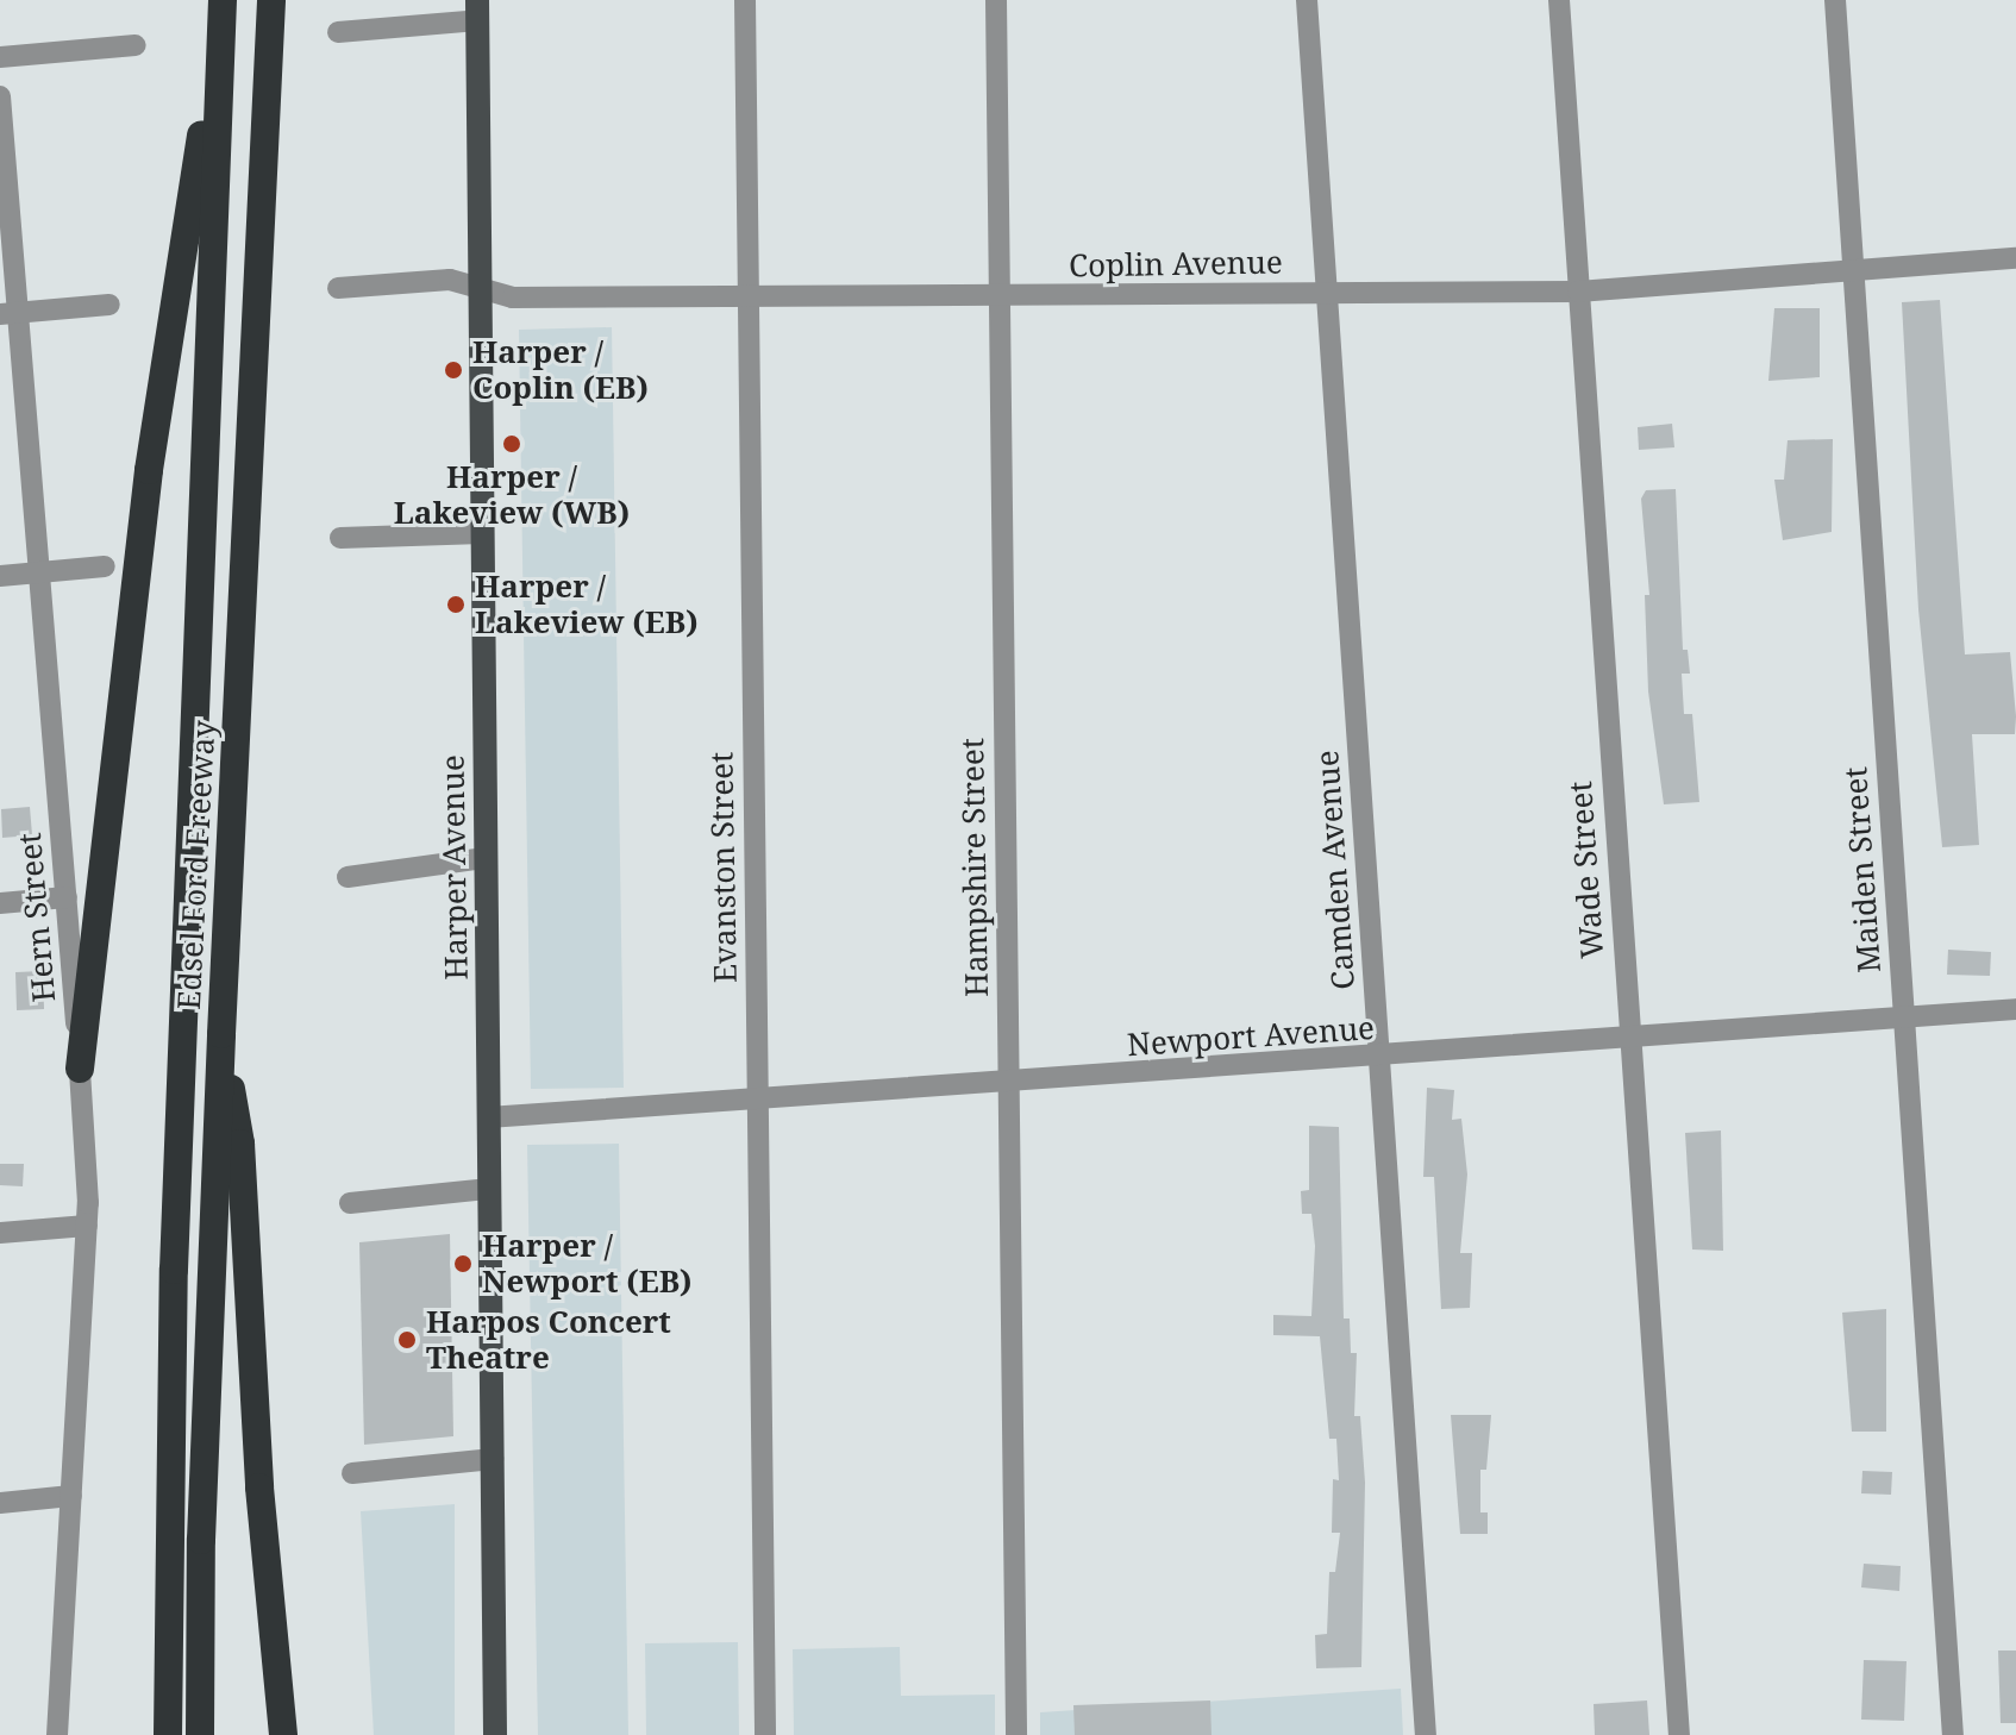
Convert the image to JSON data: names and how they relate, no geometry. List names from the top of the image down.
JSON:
{
  "streets": {
    "highway": ["Edsel Ford Freeway"],
    "main road": ["Harper Avenue"],
    "street": [
      "Coplin Avenue",
      "Evanston Street",
      "Hampshire Street",
      "Camden Avenue",
      "Wade Street",
      "Maiden Street",
      "Hern Street",
      "Newport Avenue"
    ]
  },
  "crossings": [
    ["Coplin Avenue", "Harper Avenue"],
    ["Coplin Avenue", "Evanston Street"],
    ["Coplin Avenue", "Hampshire Street"],
    ["Coplin Avenue", "Camden Avenue"],
    ["Coplin Avenue", "Wade Street"],
    ["Coplin Avenue", "Maiden Street"],
    ["Harper Avenue", "Newport Avenue"],
    ["Evanston Street", "Newport Avenue"],
    ["Hampshire Street", "Newport Avenue"],
    ["Camden Avenue", "Newport Avenue"],
    ["Wade Street", "Newport Avenue"],
    ["Maiden Street", "Newport Avenue"]
  ],
  "places": [
    "Harper / Coplin (EB)",
    "Harper / Lakeview (WB)",
    "Harper / Lakeview (EB)",
    "Harper / Newport (EB)",
    "Harpos Concert Theatre"
  ]
}
